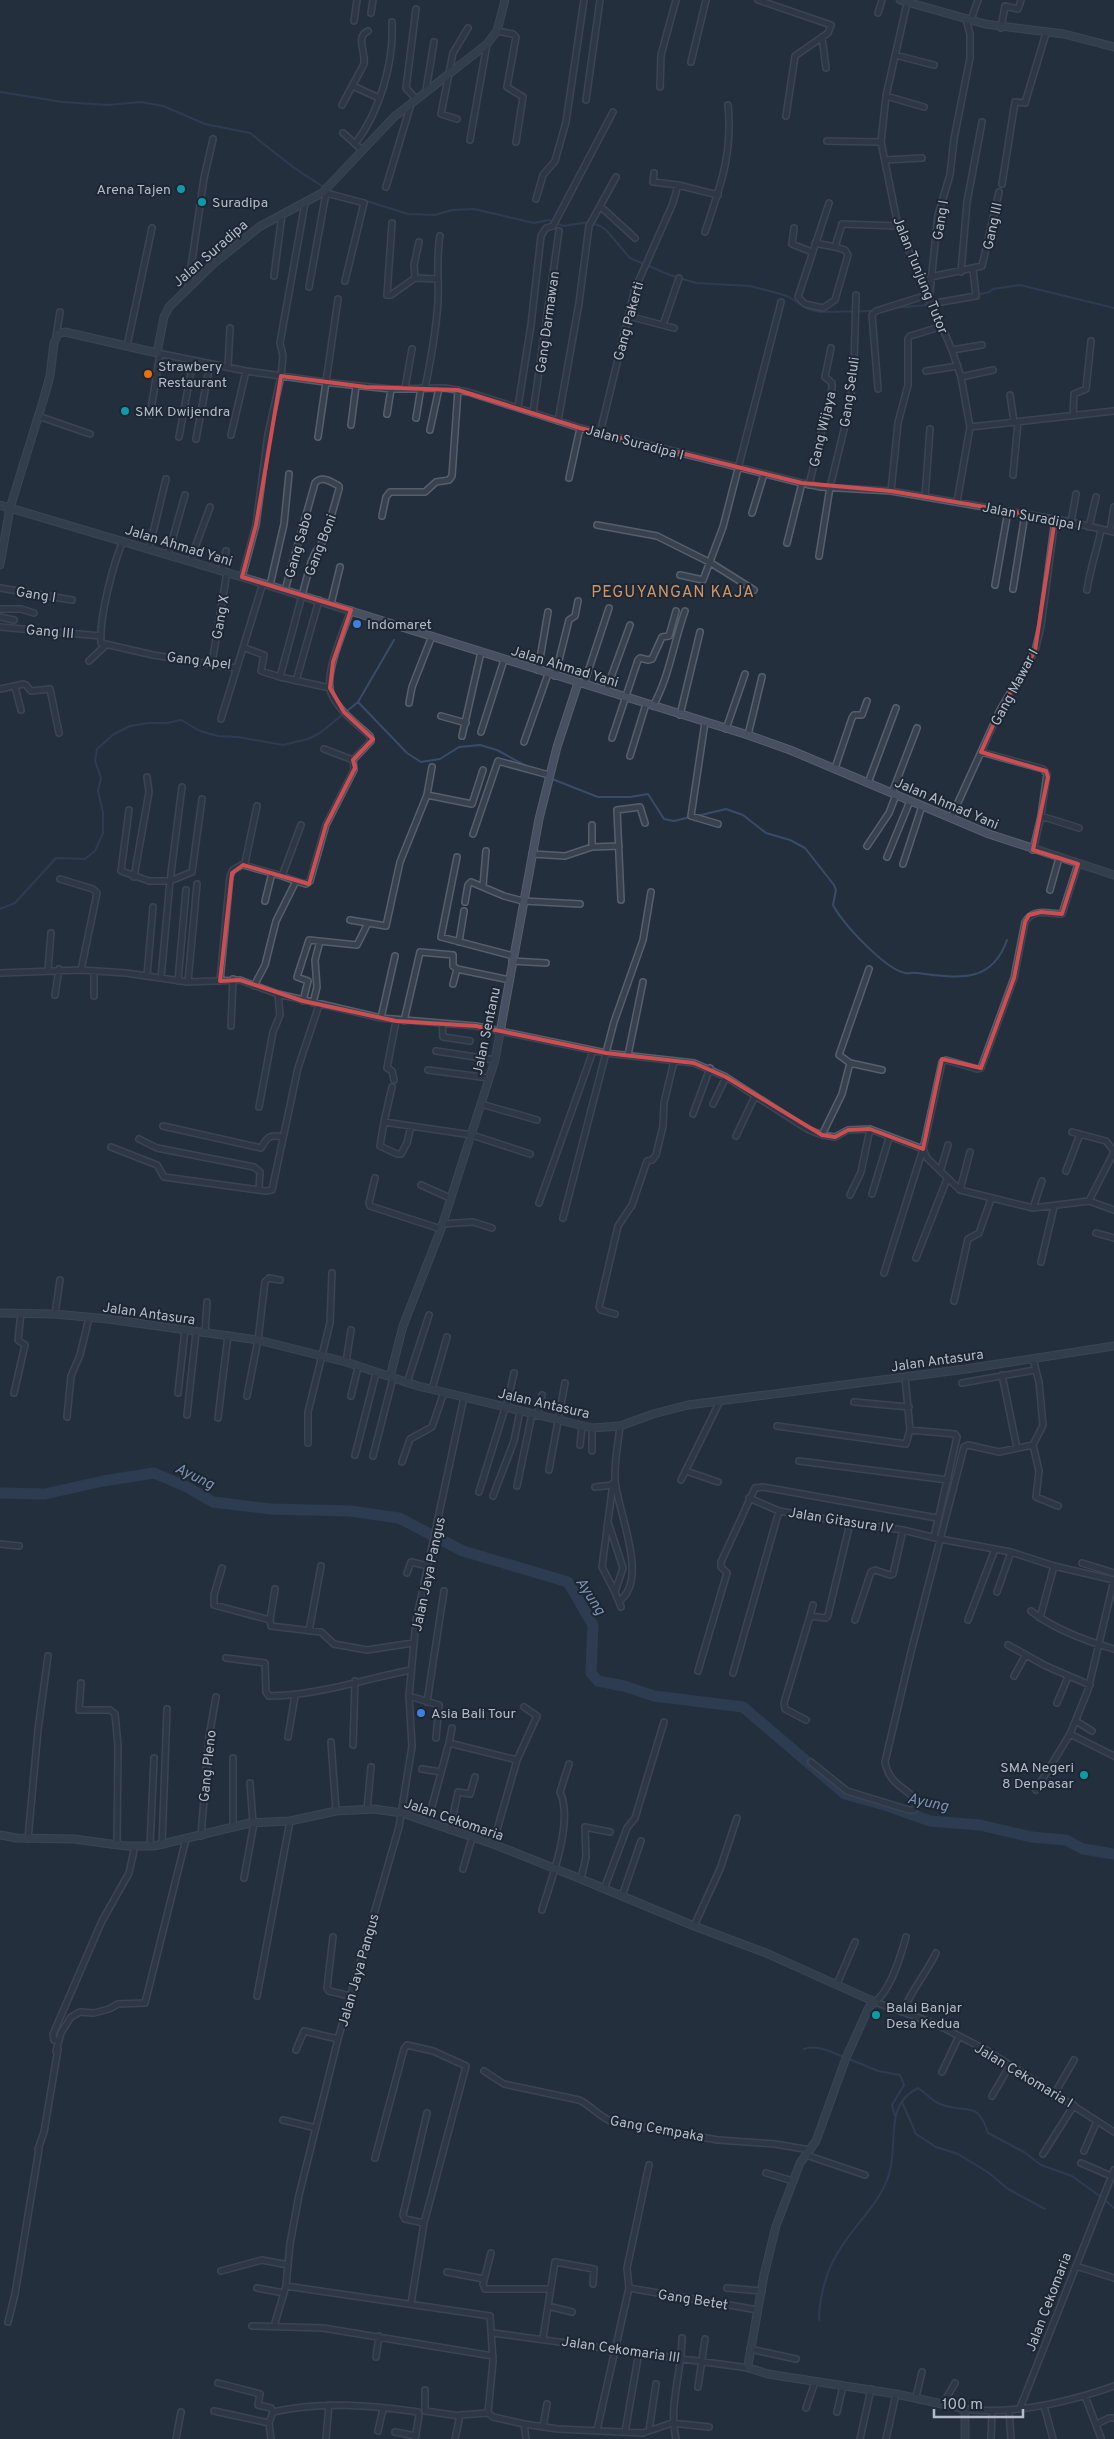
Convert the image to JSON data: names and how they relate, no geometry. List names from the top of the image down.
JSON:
{
  "streets": {
    "street": [
      "Gang I",
      "Gang III",
      "Jalan Suradipa",
      "Jalan Tunjung Tutor",
      "Gang Pakerti",
      "Gang Darmawan",
      "Gang Seluli",
      "Gang Wijaya",
      "Jalan Suradipa I",
      "Jalan Ahmad Yani",
      "Gang Sabo",
      "Gang Boni",
      "Gang X",
      "Gang Apel",
      "Gang Mawar I",
      "Jalan Sentanu",
      "Jalan Antasura",
      "Jalan Gitasura IV",
      "Jalan Jaya Pangus",
      "Gang Pleno",
      "Jalan Cekomaria",
      "Jalan Cekomaria I",
      "Gang Cempaka",
      "Gang Betet",
      "Jalan Cekomaria III"
    ]
  },
  "crossings": [
    ["Gang I", "Jalan Tunjung Tutor"],
    ["Jalan Suradipa", "Jalan Suradipa I"],
    ["Gang Pakerti", "Jalan Suradipa I"],
    ["Gang Darmawan", "Jalan Suradipa I"],
    ["Gang Seluli", "Jalan Suradipa I"],
    ["Gang Wijaya", "Jalan Suradipa I"],
    ["Jalan Suradipa I", "Gang Mawar I"],
    ["Jalan Ahmad Yani", "Gang Sabo"],
    ["Jalan Ahmad Yani", "Gang Boni"],
    ["Jalan Ahmad Yani", "Gang X"],
    ["Jalan Ahmad Yani", "Gang Apel"],
    ["Jalan Ahmad Yani", "Gang Mawar I"],
    ["Jalan Ahmad Yani", "Jalan Sentanu"],
    ["Gang Sabo", "Gang Boni"],
    ["Gang X", "Gang Apel"],
    ["Jalan Sentanu", "Jalan Antasura"],
    ["Jalan Antasura", "Jalan Jaya Pangus"],
    ["Jalan Jaya Pangus", "Jalan Cekomaria"],
    ["Gang Pleno", "Jalan Cekomaria"],
    ["Jalan Cekomaria", "Jalan Cekomaria I"]
  ],
  "districts": ["PEGUYANGAN KAJA"],
  "water": ["Ayung"],
  "places": [
    "Arena Tajen",
    "Suradipa",
    "Strawbery Restaurant",
    "SMK Dwijendra",
    "Indomaret",
    "Asia Bali Tour",
    "SMA Negeri 8 Denpasar",
    "Balai Banjar Desa Kedua"
  ],
  "scale_bar": "100 m"
}
